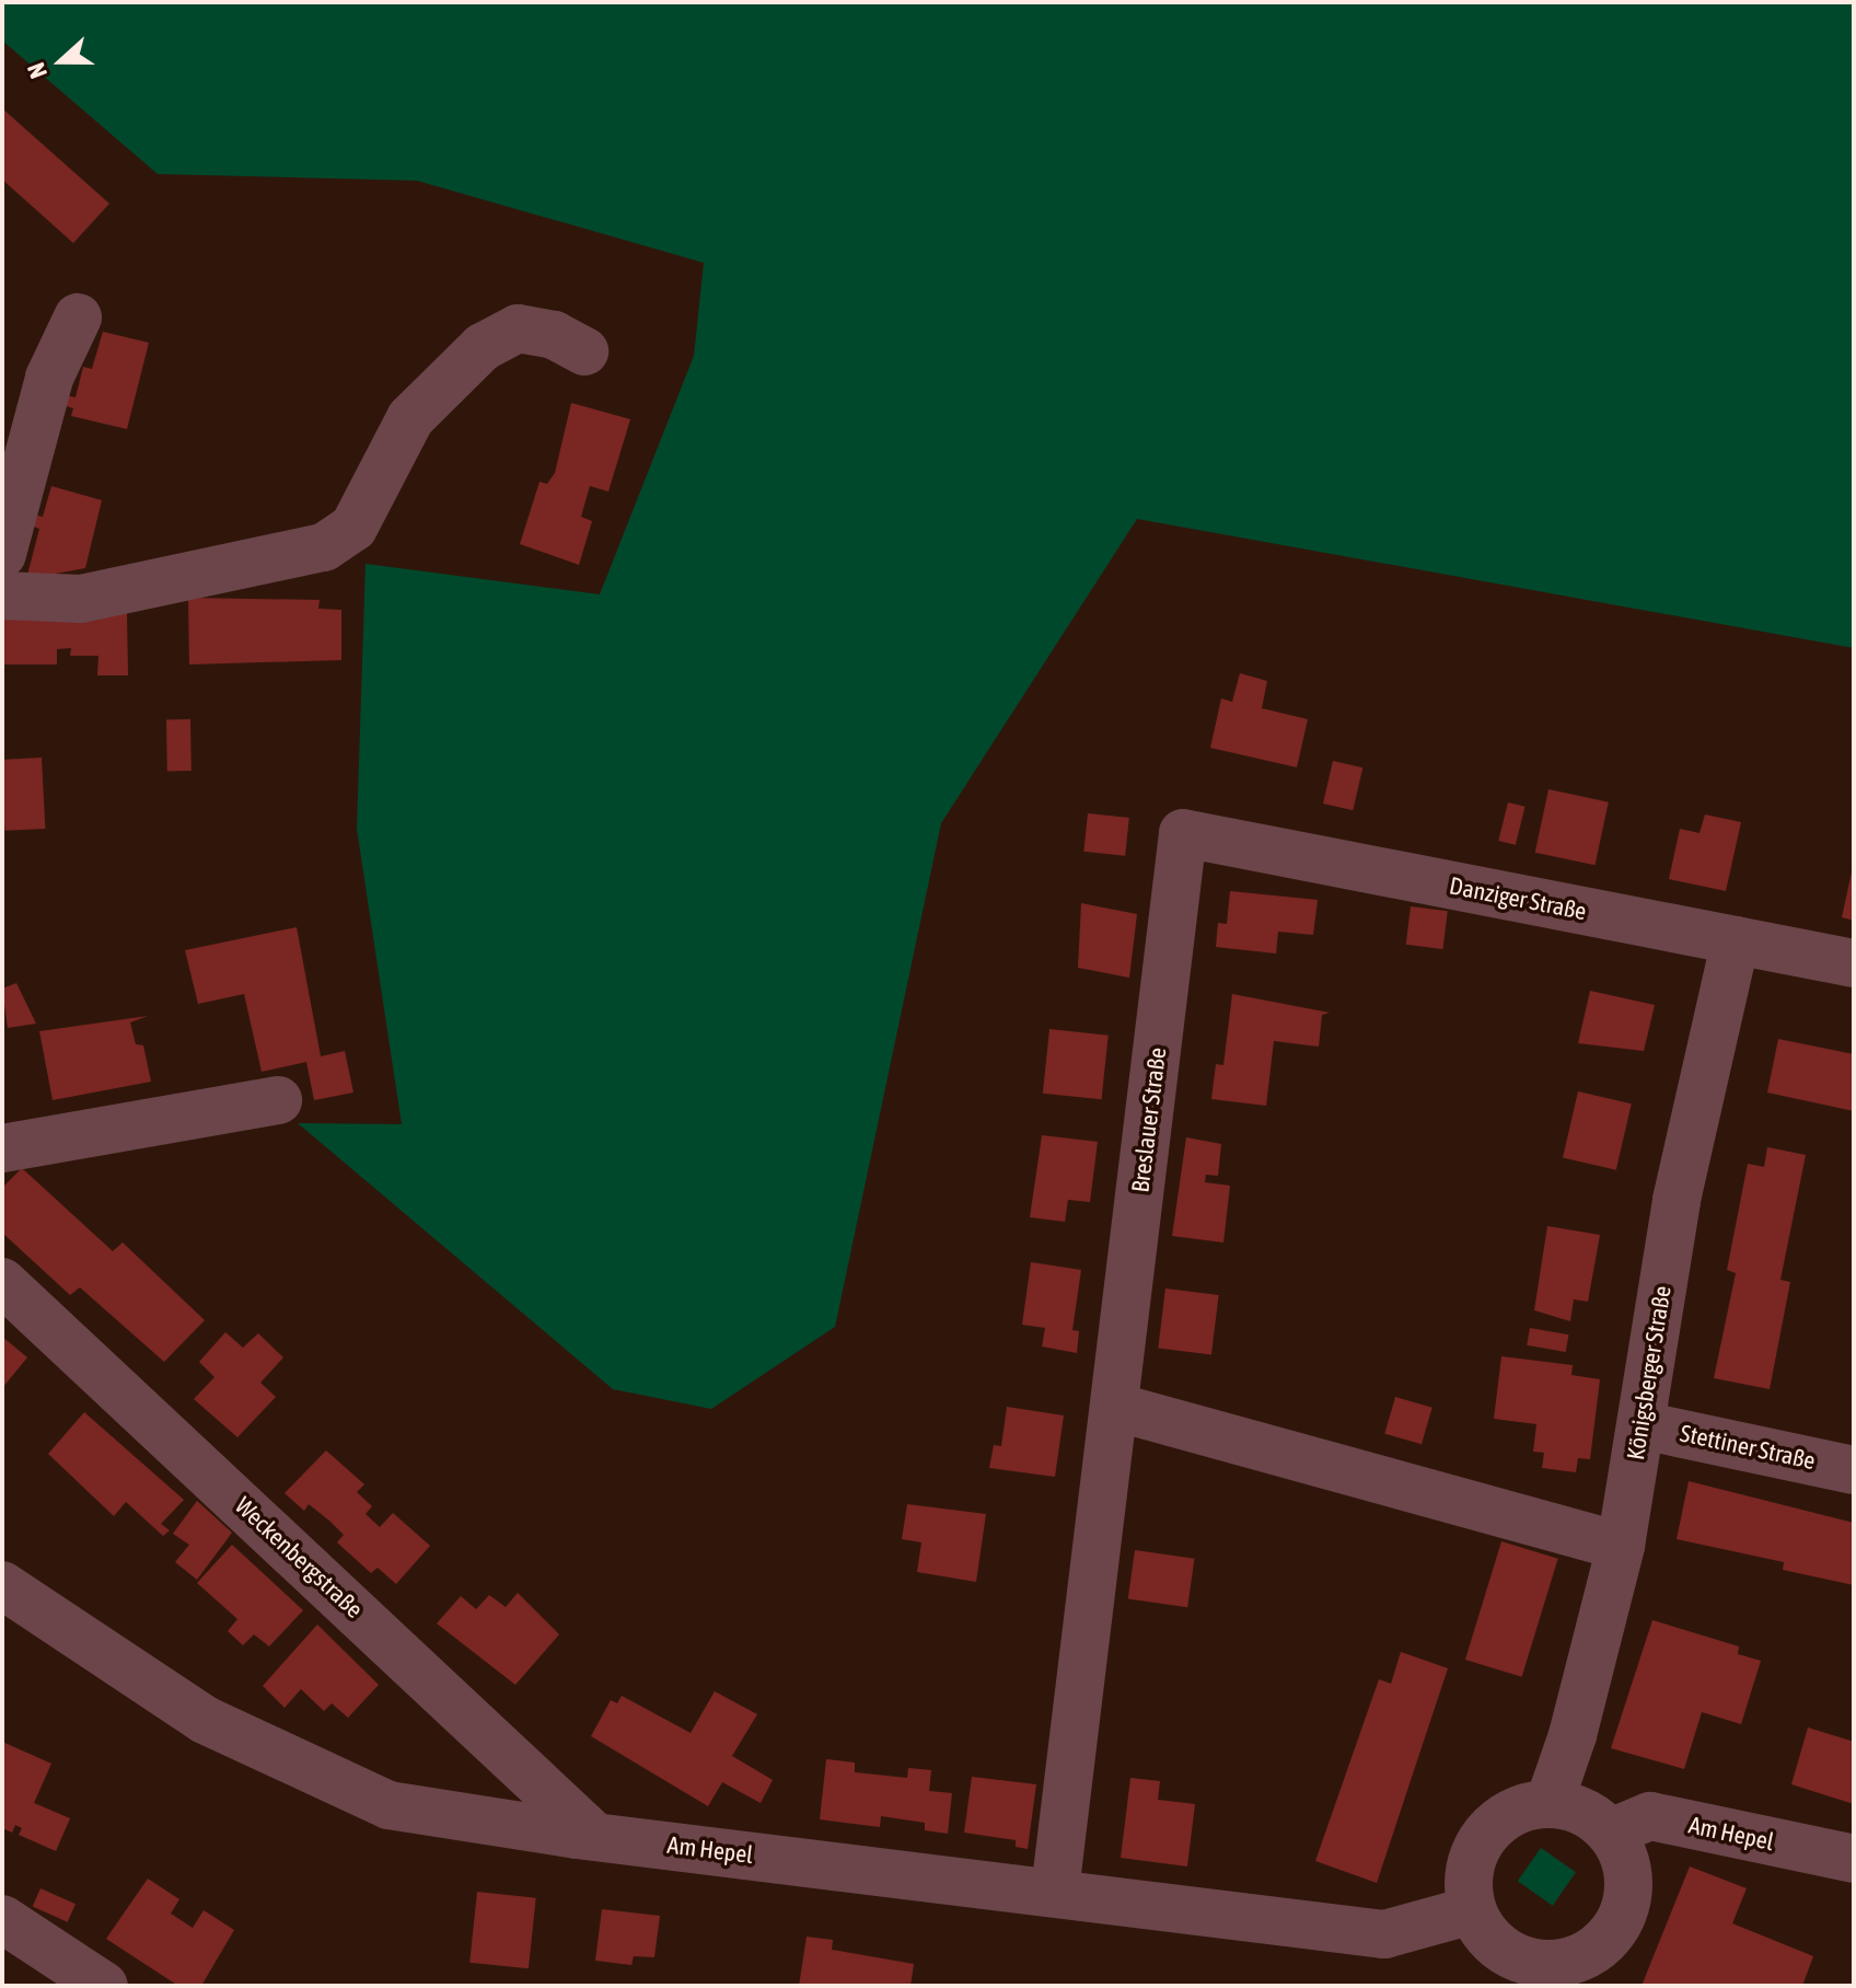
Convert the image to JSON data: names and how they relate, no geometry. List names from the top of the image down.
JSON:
{
  "streets": {
    "street": [
      "Danziger Straße",
      "Breslauer Straße",
      "Königsberger Straße",
      "Stettiner Straße",
      "Weckenbergstraße",
      "Am Hepel"
    ]
  },
  "crossings": [
    ["Danziger Straße", "Breslauer Straße"],
    ["Danziger Straße", "Königsberger Straße"],
    ["Breslauer Straße", "Am Hepel"],
    ["Königsberger Straße", "Stettiner Straße"],
    ["Königsberger Straße", "Am Hepel"],
    ["Weckenbergstraße", "Am Hepel"]
  ],
  "north": "left"
}
